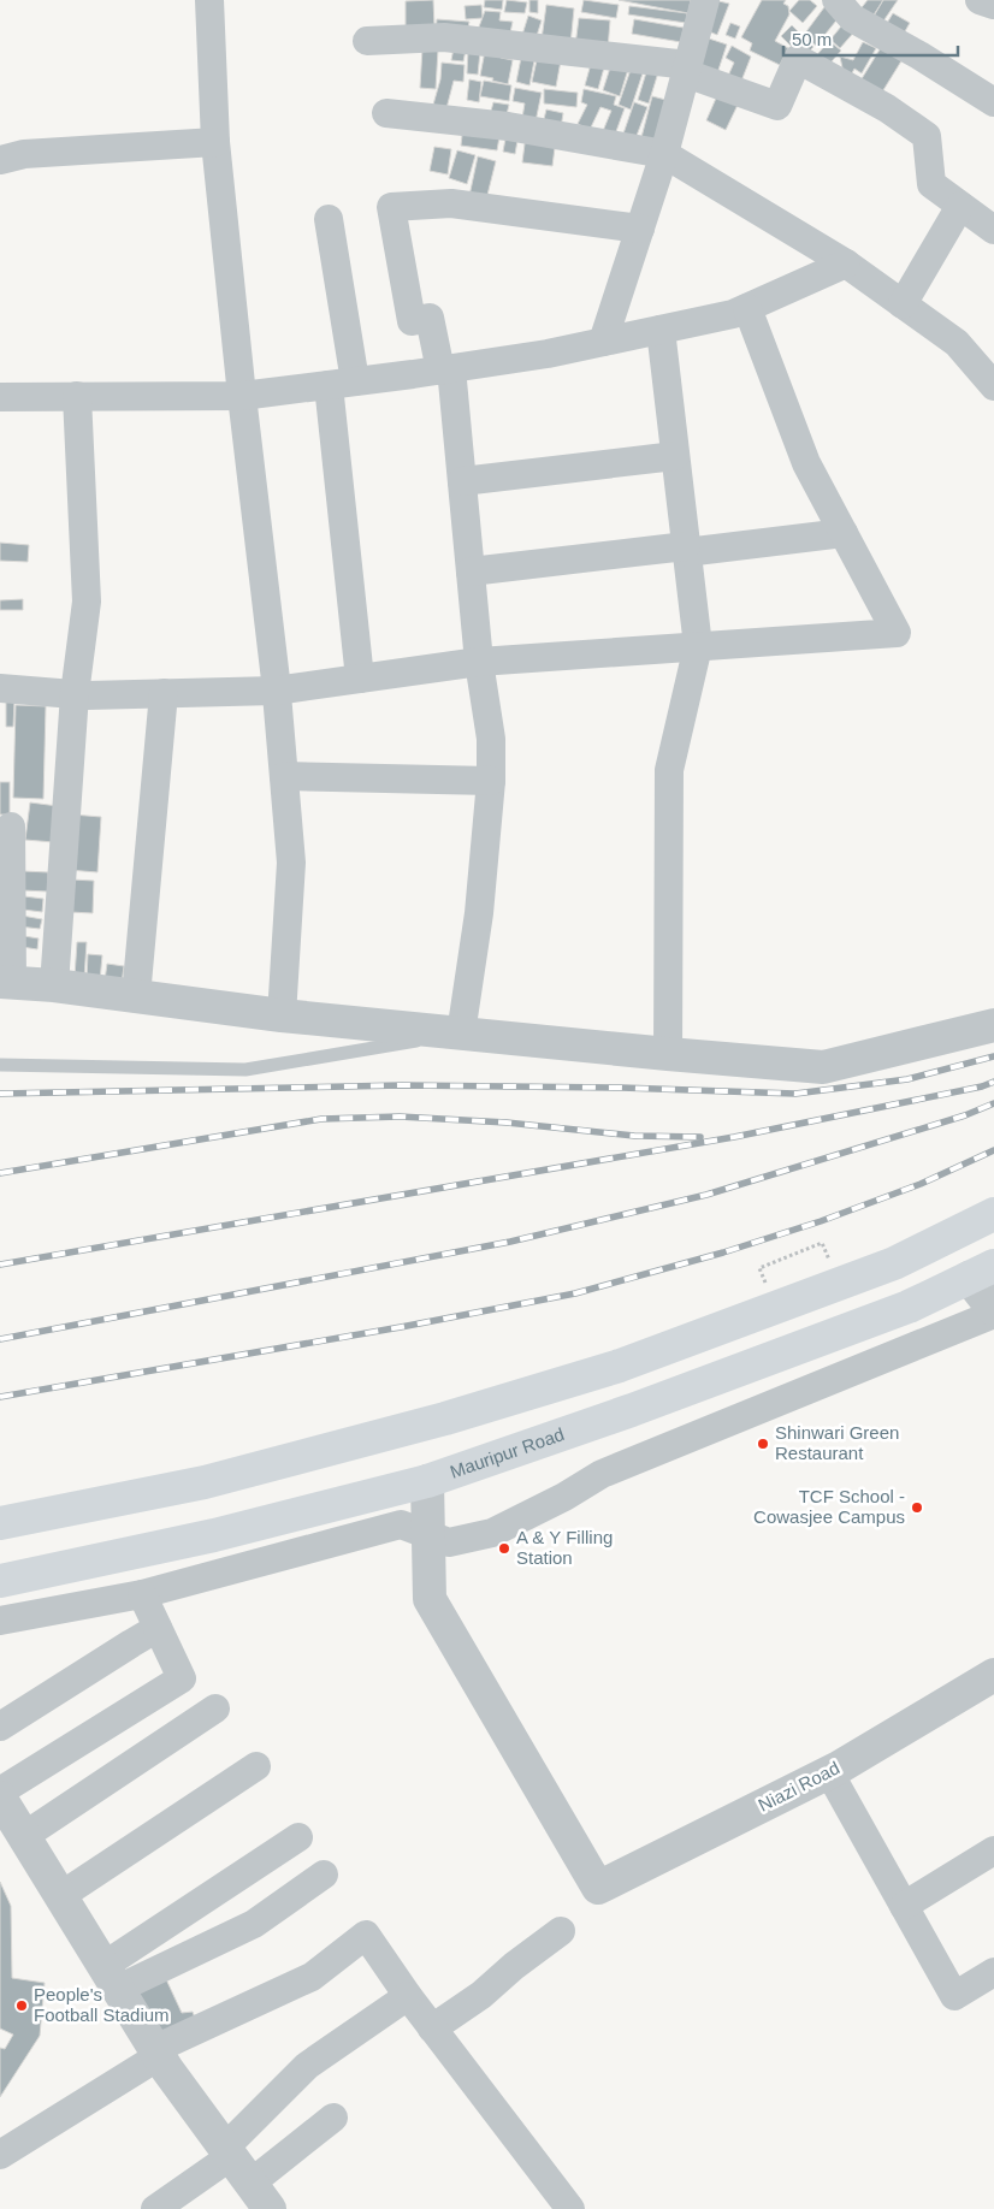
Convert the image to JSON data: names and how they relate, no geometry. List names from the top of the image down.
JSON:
{
  "streets": {
    "highway": ["Mauripur Road"],
    "street": ["Niazi Road"]
  },
  "places": [
    "Shinwari Green Restaurant",
    "TCF School - Cowasjee Campus",
    "A & Y Filling Station",
    "People's Football Stadium"
  ],
  "scale_bar": "50 m"
}
